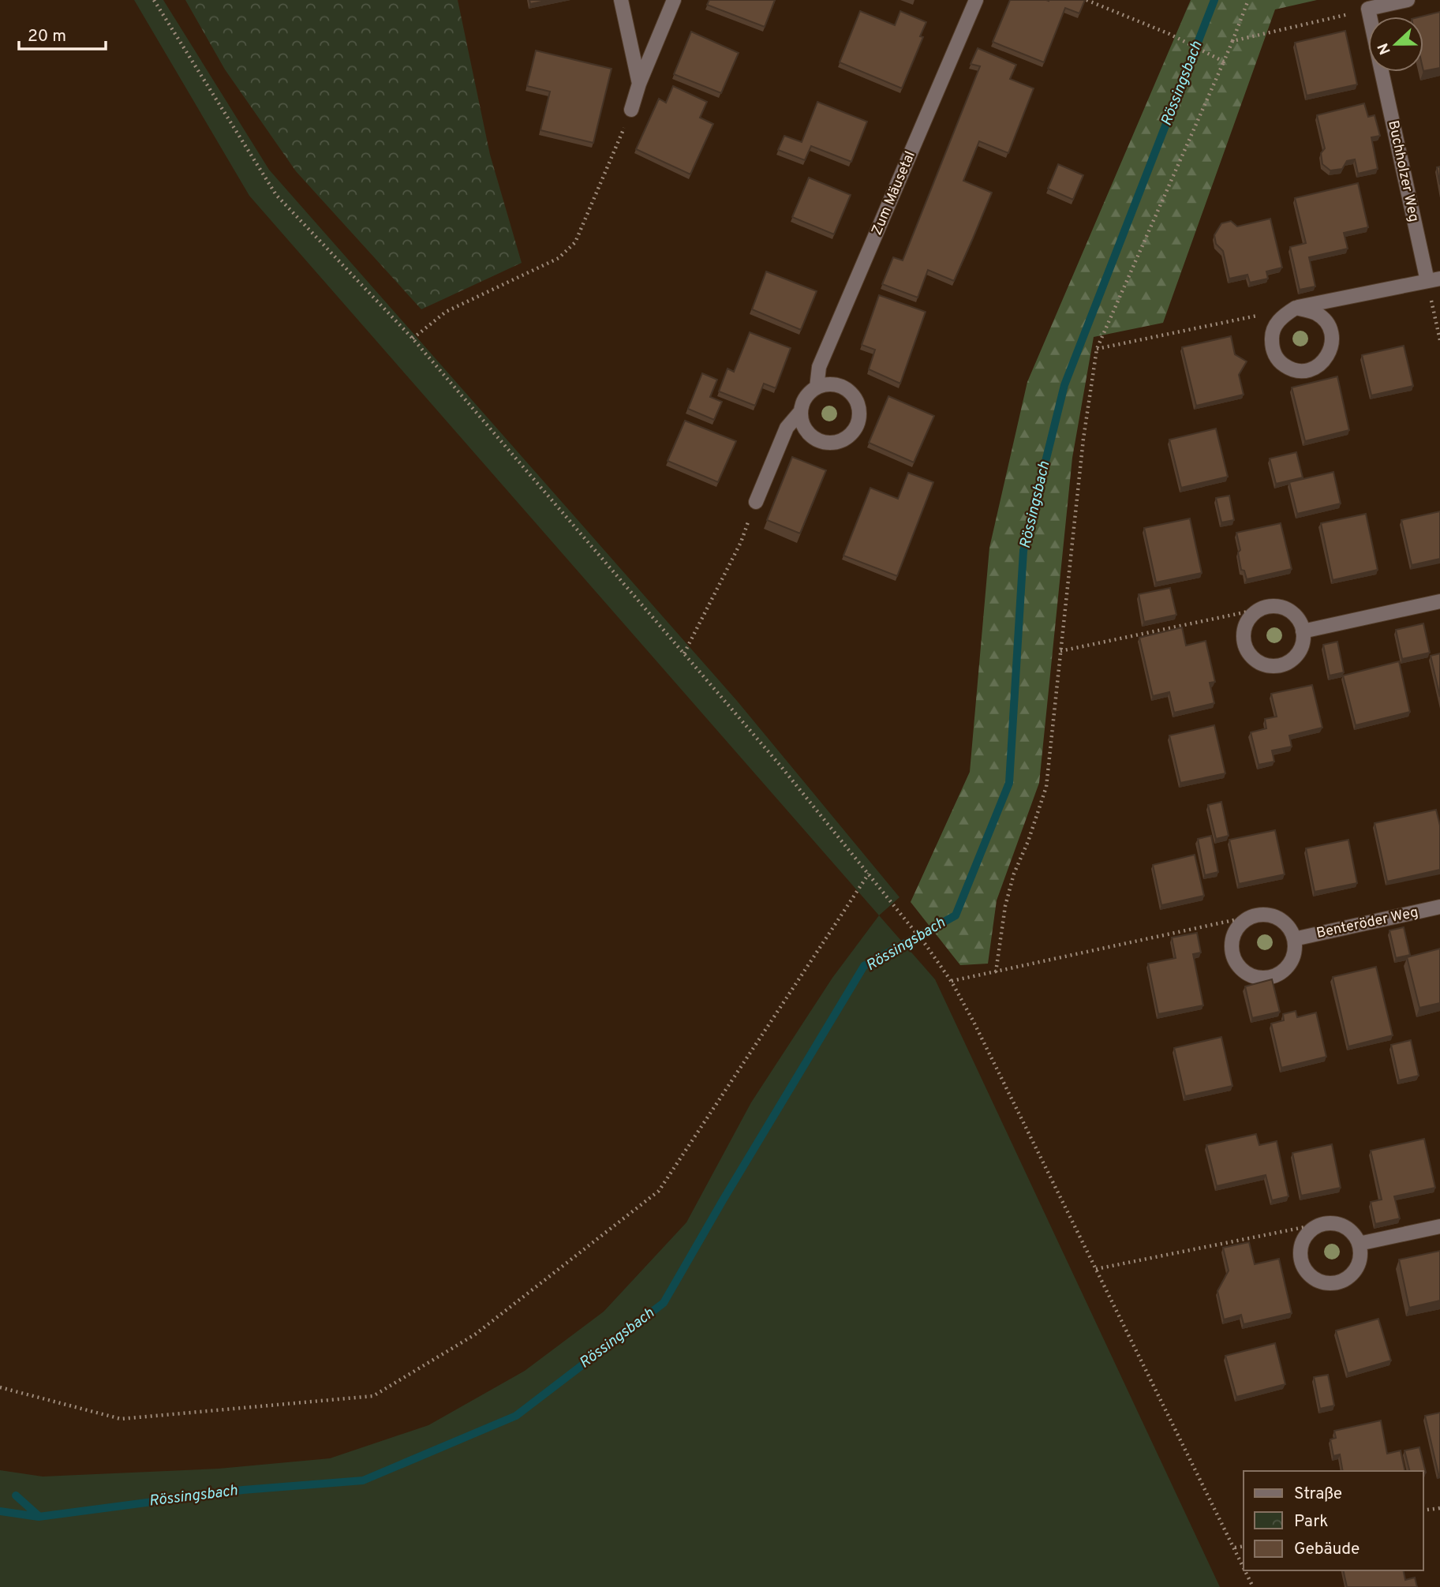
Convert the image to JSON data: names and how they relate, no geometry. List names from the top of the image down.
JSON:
{
  "streets": {
    "street": ["Buchholzer Weg", "Zum Mäusetal", "Benteröder Weg"]
  },
  "water": ["Rössingsbach"],
  "legend": ["Straße", "Park", "Gebäude"],
  "scale_bar": "20 m",
  "north": "left"
}
